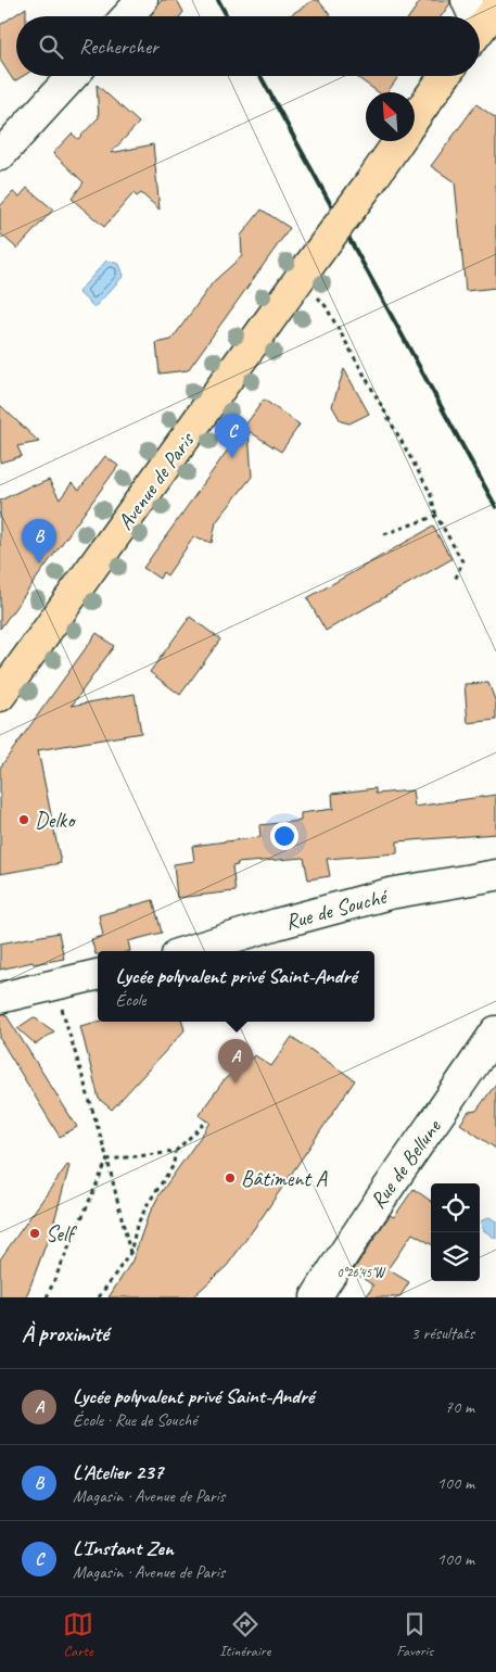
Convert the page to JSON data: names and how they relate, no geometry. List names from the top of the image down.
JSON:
{
  "streets": {
    "main road": ["Avenue de Paris"],
    "street": ["Rue de Souché", "Rue de Bellune"]
  },
  "places": ["Delko", "Bâtiment A", "Self"],
  "north": "top left",
  "page": {
    "search": "Rechercher",
    "pins": ["C", "B", "A"],
    "popup": ["Lycée polyvalent privé Saint-André", "École"],
    "heading": ["À proximité", "3 résultats"],
    "list": [
      {
        "mark": "A",
        "name": "Lycée polyvalent privé Saint-André",
        "note": "École · Rue de Souché",
        "value": "70 m"
      },
      {
        "mark": "B",
        "name": "L'Atelier 237",
        "note": "Magasin · Avenue de Paris",
        "value": "100 m"
      },
      {
        "mark": "C",
        "name": "L'Instant Zen",
        "note": "Magasin · Avenue de Paris",
        "value": "100 m"
      }
    ],
    "nav": ["Carte", "Itinéraire", "Favoris"]
  },
  "coordinates": ["0°26'45\"W"]
}
